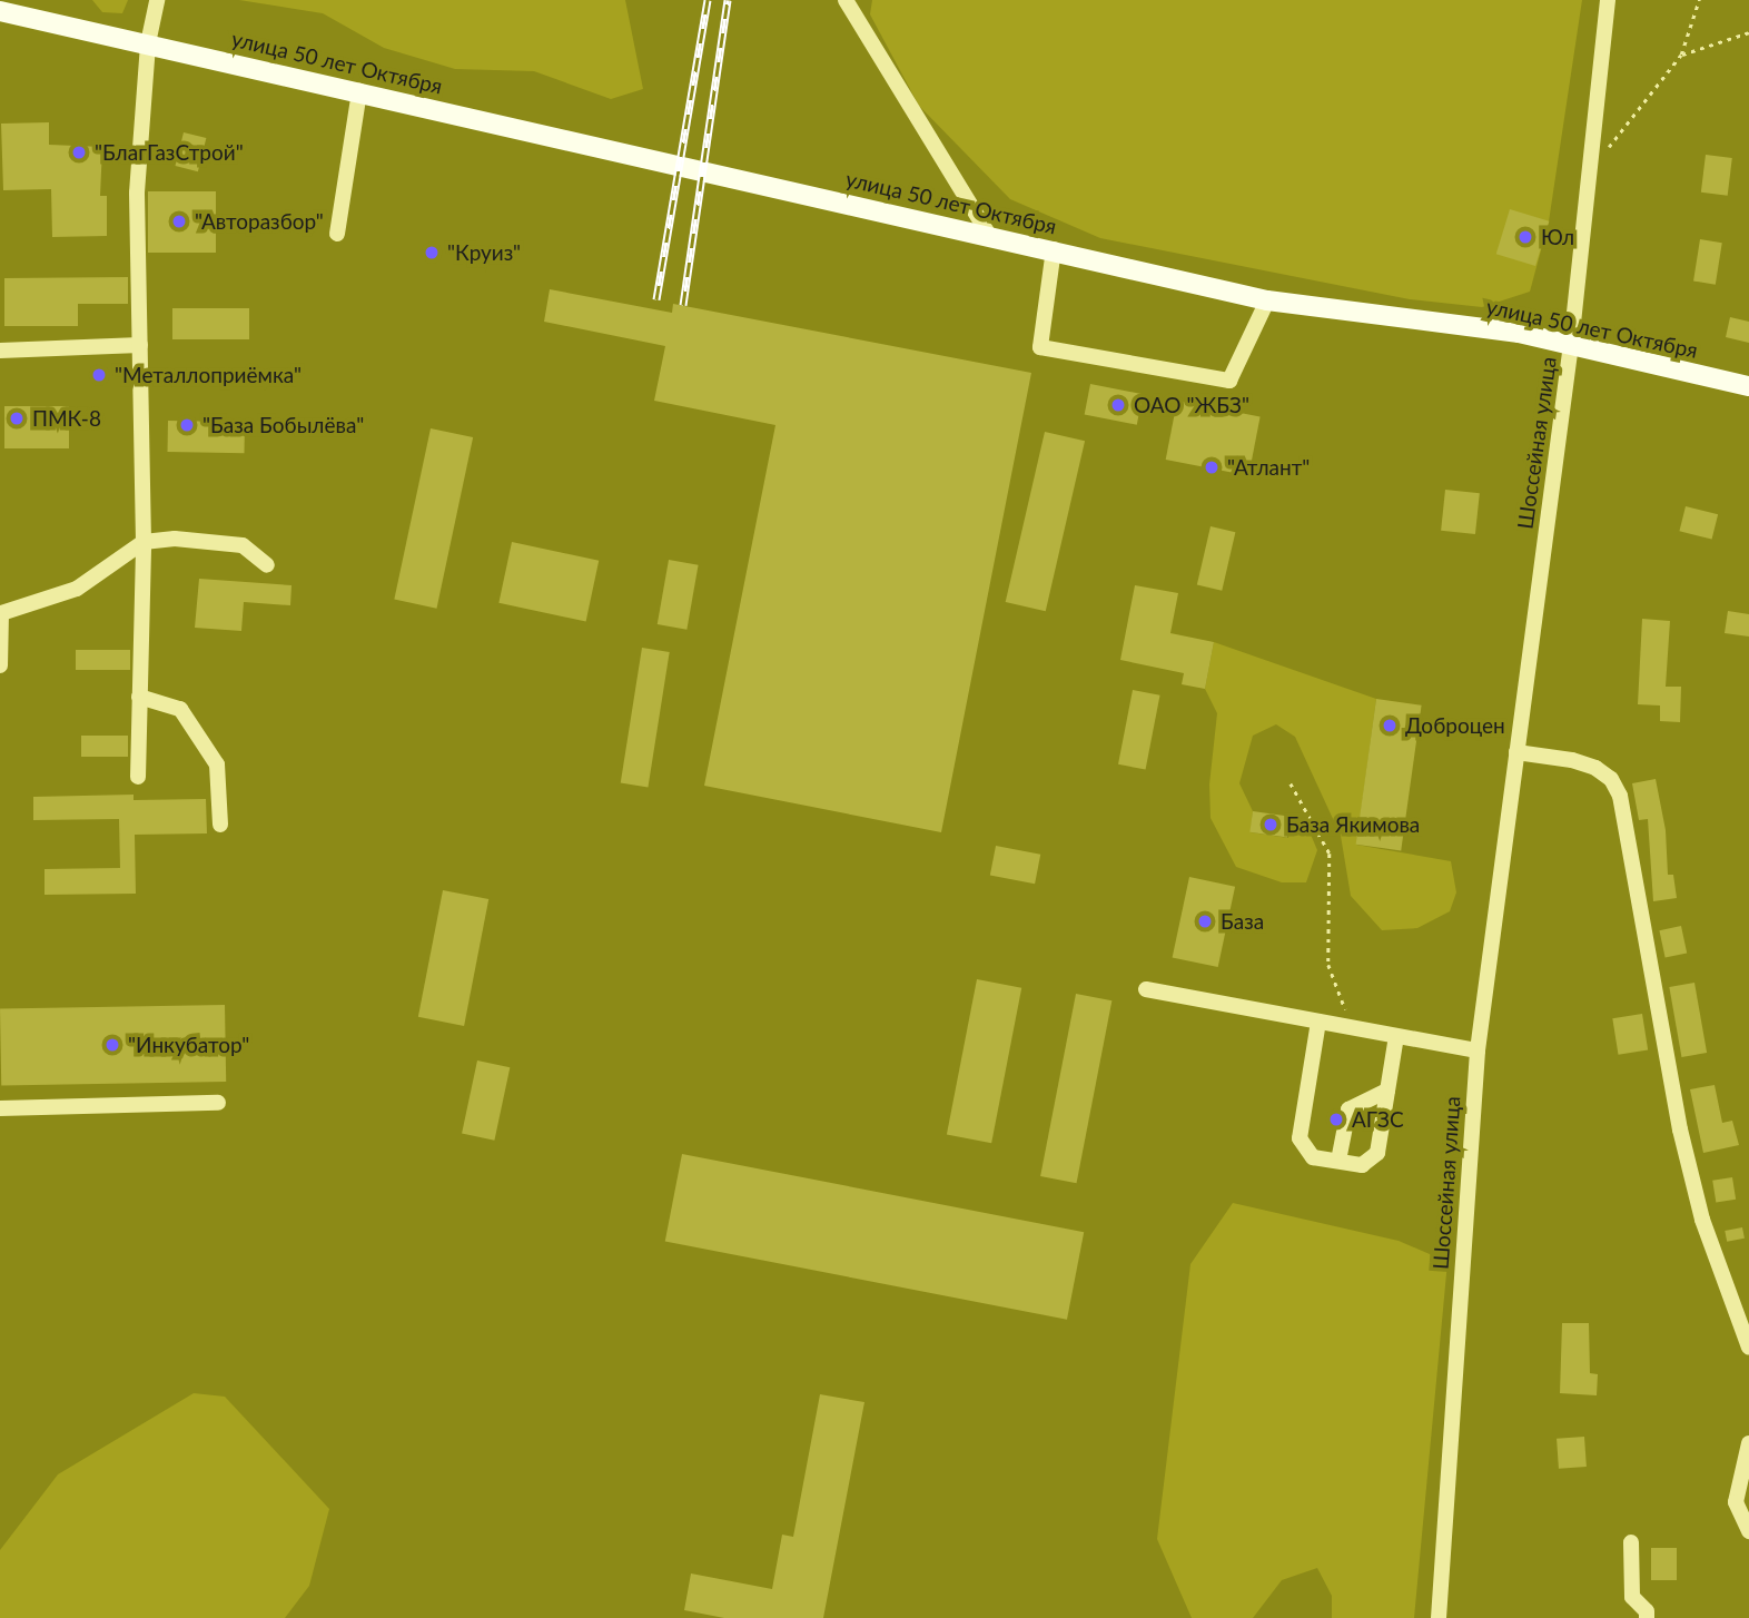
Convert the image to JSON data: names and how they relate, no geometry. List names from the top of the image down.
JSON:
{
  "streets": {
    "main road": ["улица 50 лет Октября"],
    "street": ["Шоссейная улица"]
  },
  "crossings": [
    ["улица 50 лет Октября", "Шоссейная улица"]
  ],
  "places": [
    "\"БлагГазСтрой\"",
    "\"Авторазбор\"",
    "Юл",
    "\"Круиз\"",
    "\"Металлоприёмка\"",
    "ОАО \"ЖБЗ\"",
    "ПМК-8",
    "\"База Бобылёва\"",
    "\"Атлант\"",
    "Доброцен",
    "База Якимова",
    "База",
    "\"Инкубатор\"",
    "АГЗС"
  ]
}
